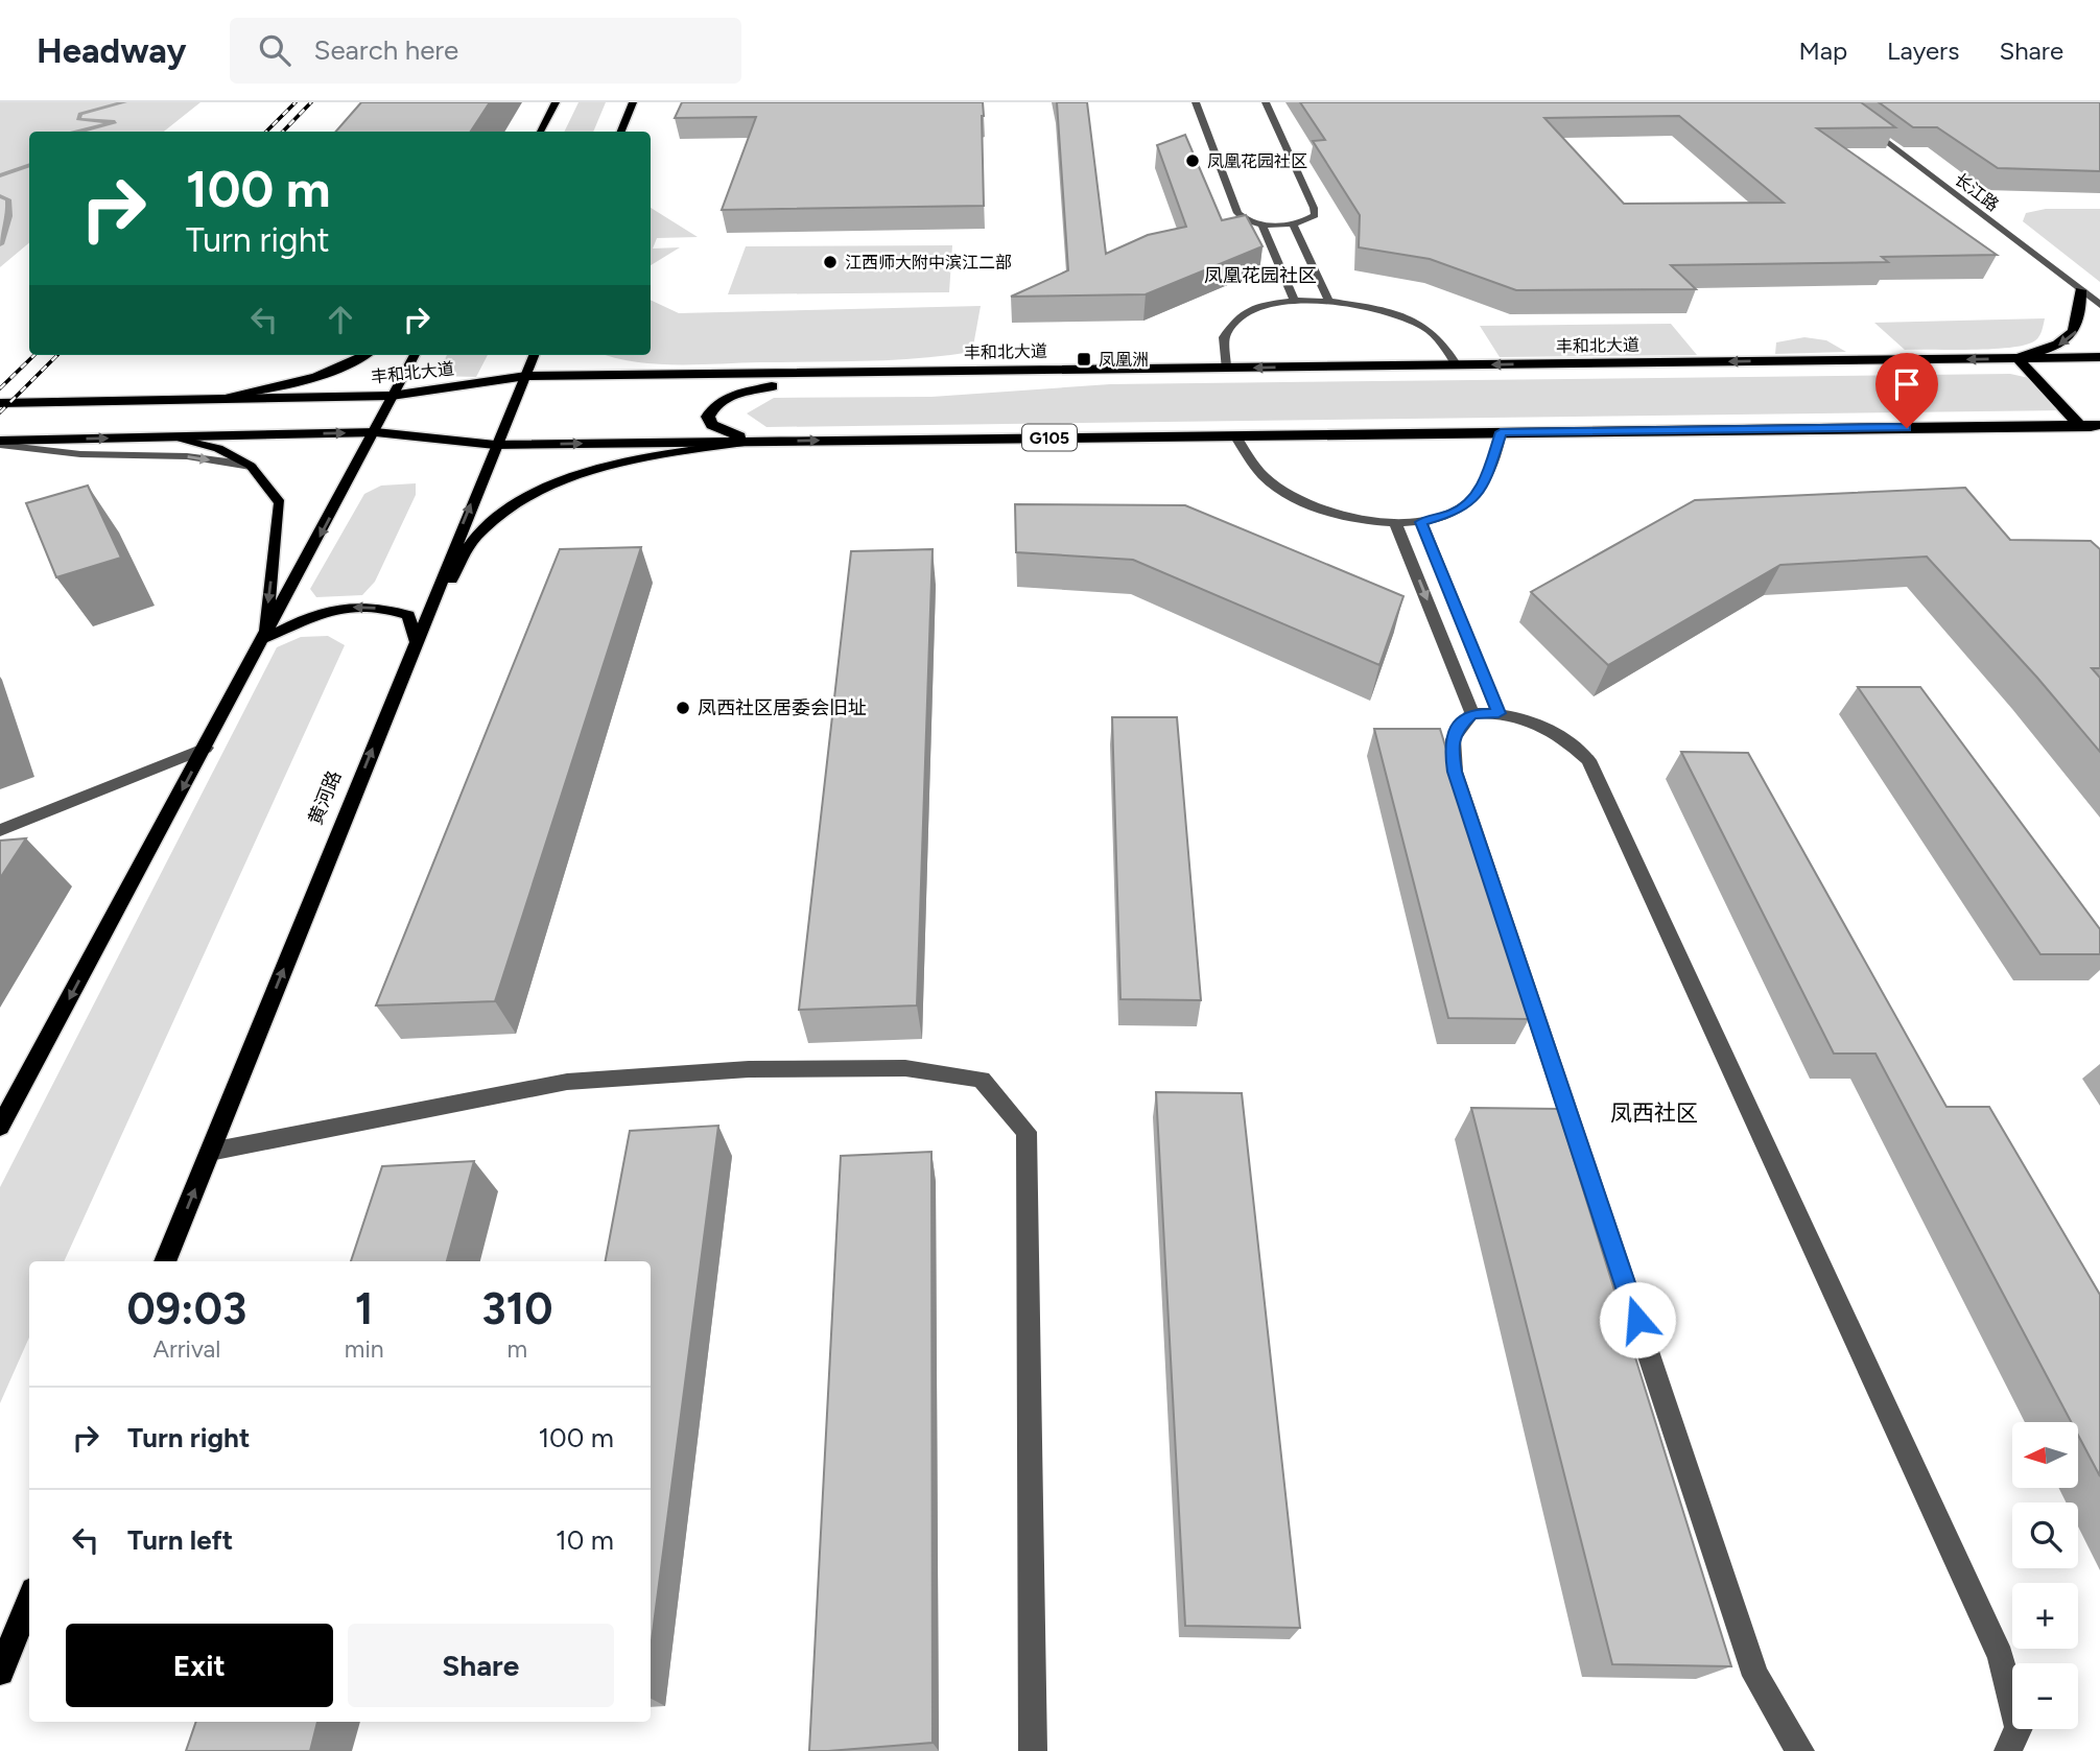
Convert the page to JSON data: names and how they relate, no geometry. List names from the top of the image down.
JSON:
{
  "streets": {
    "highway": ["丰和北大道", "G105"],
    "main road": ["黄河路"],
    "street": ["长江路"]
  },
  "crossings": [
    ["丰和北大道", "黄河路"],
    ["G105", "黄河路"]
  ],
  "districts": ["凤凰花园社区", "凤西社区"],
  "places": {
    "other": ["凤凰花园社区", "江西师大附中滨江二部", "凤西社区居委会旧址"],
    "transit": ["凤凰洲"]
  },
  "north": "left",
  "page": {
    "header": "Headway",
    "search": "Search here",
    "nav": ["Map", "Layers", "Share"],
    "turn": ["100 m", "Turn right"],
    "eta": [
      "09:03",
      "Arrival",
      "1",
      "min",
      "310",
      "m"
    ],
    "list": [
      {
        "name": "Turn right",
        "value": "100 m"
      },
      {
        "name": "Turn left",
        "value": "10 m"
      }
    ],
    "map_buttons": ["+", "−"],
    "buttons": ["Exit", "Share"]
  }
}
